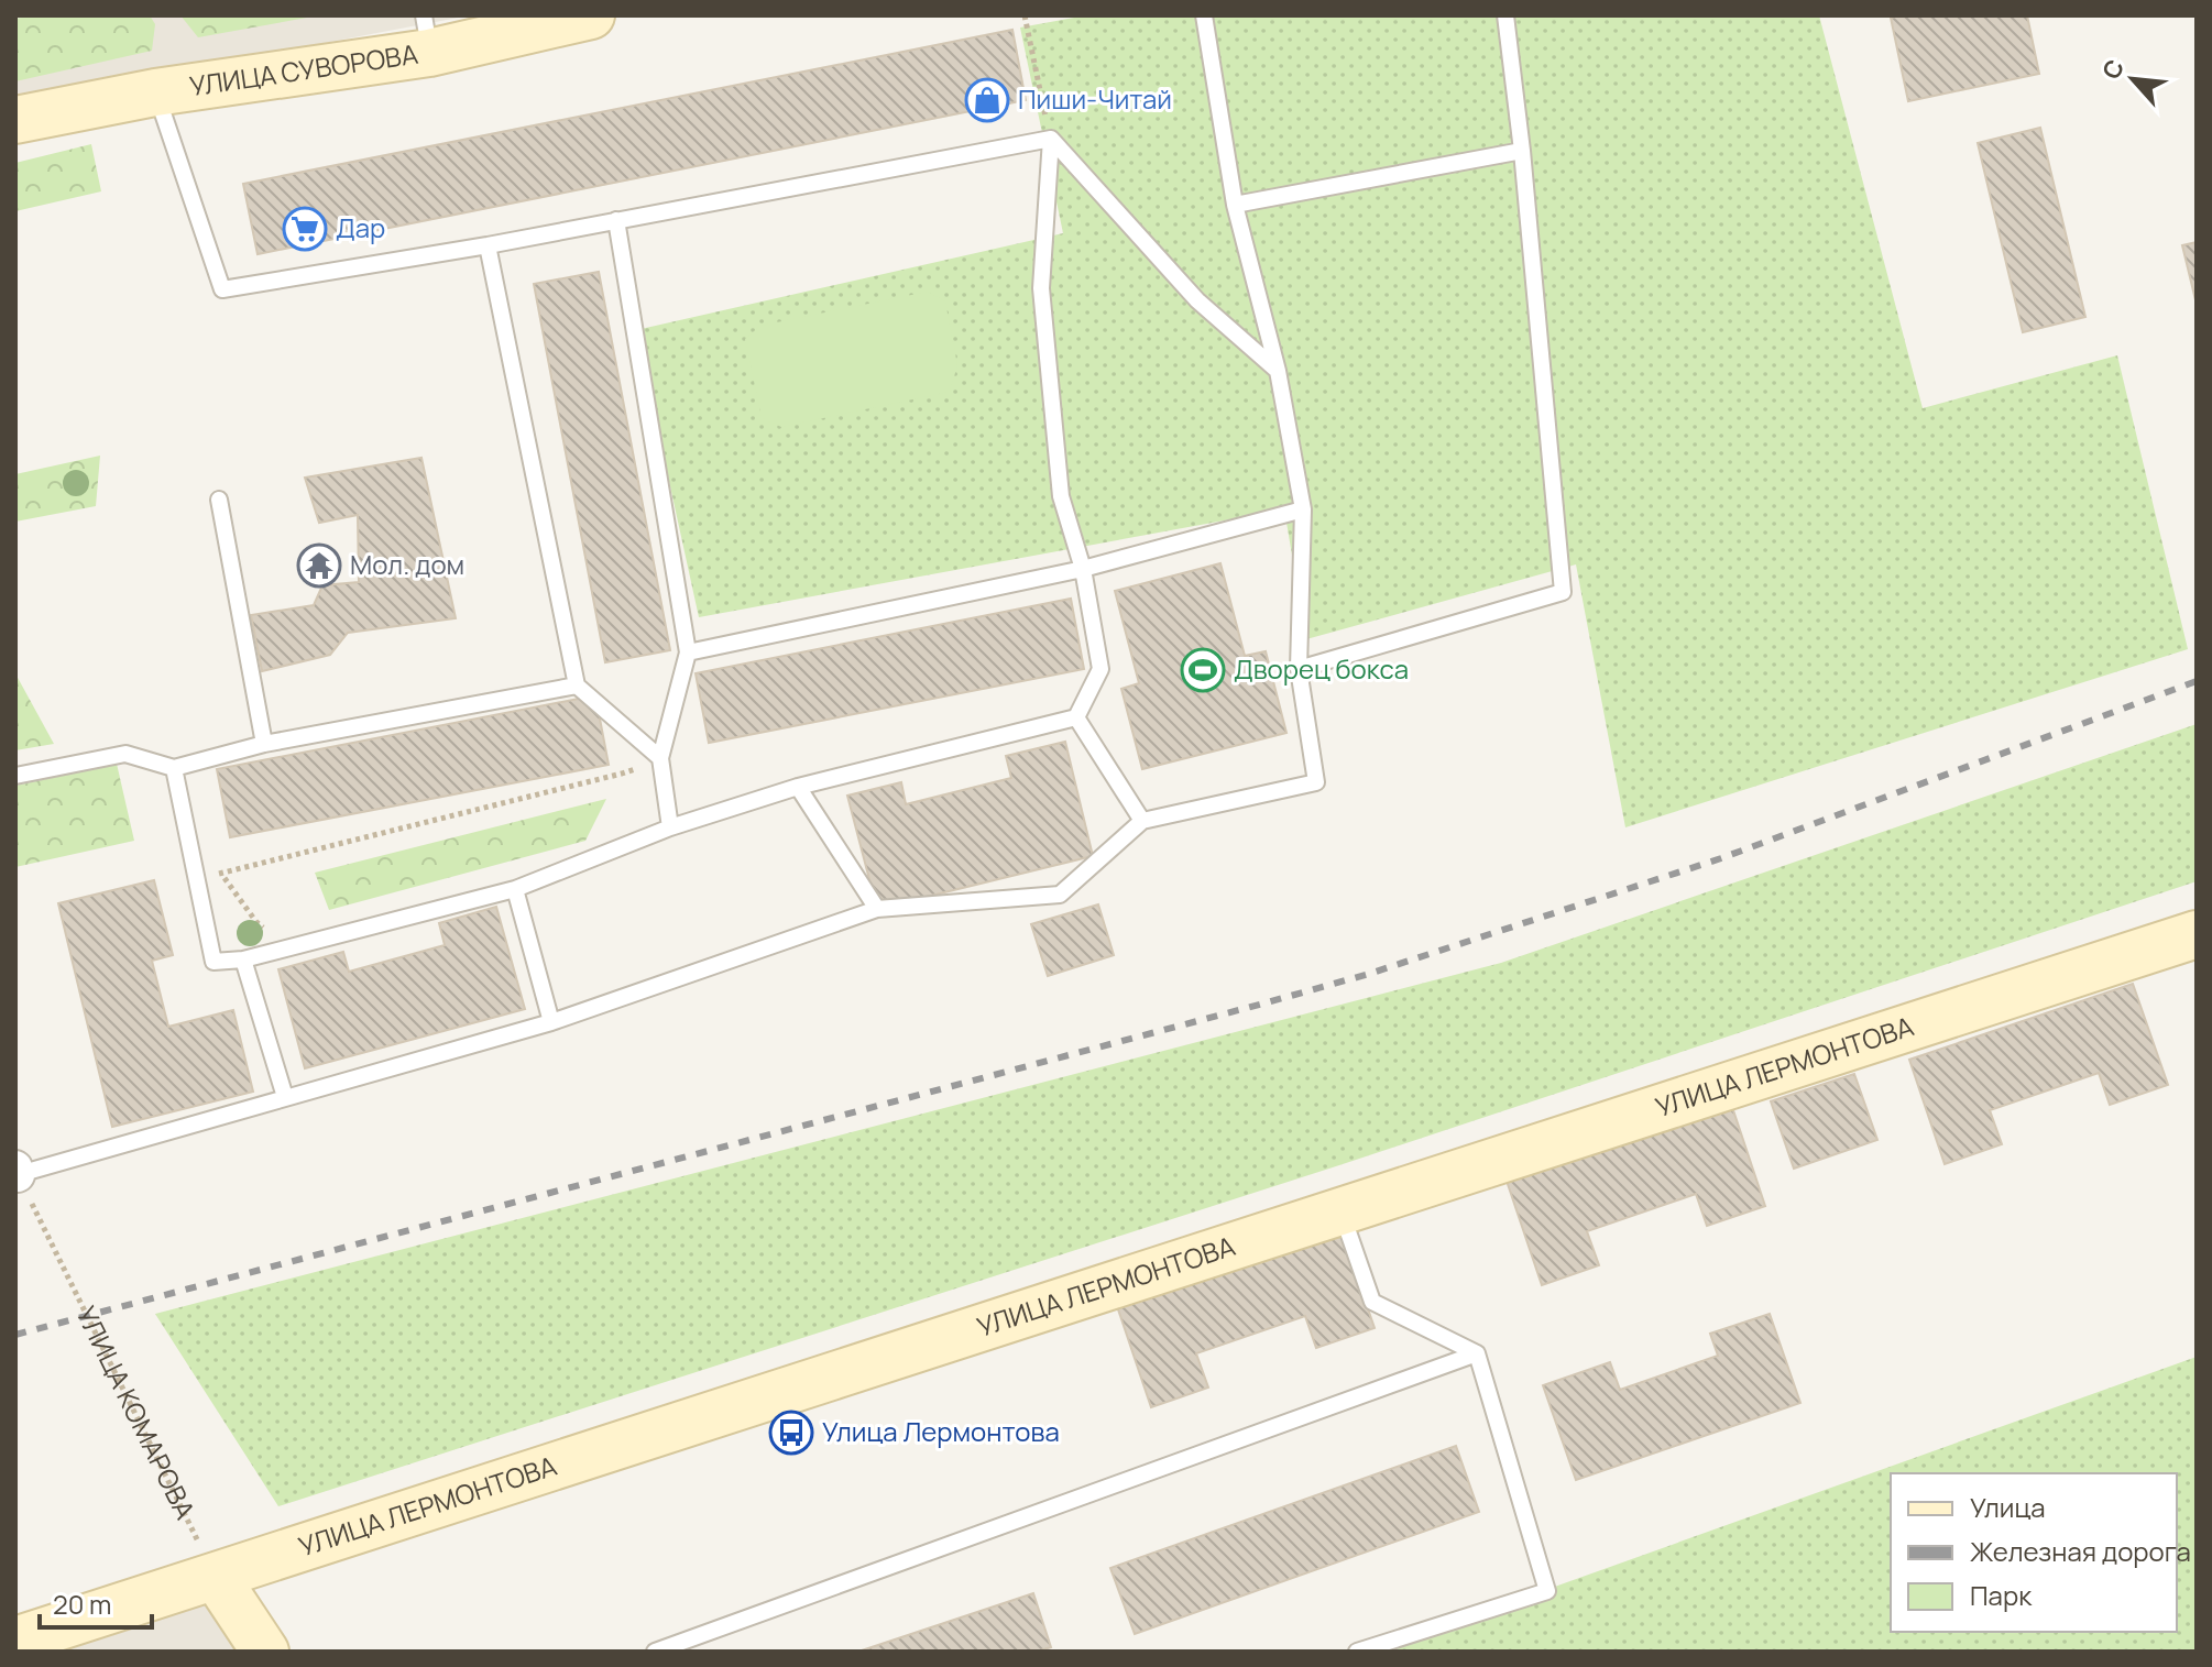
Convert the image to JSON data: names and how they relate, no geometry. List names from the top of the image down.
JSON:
{
  "streets": {
    "main road": ["УЛИЦА СУВОРОВА", "УЛИЦА ЛЕРМОНТОВА"],
    "path": ["УЛИЦА КОМАРОВА"]
  },
  "crossings": [
    ["УЛИЦА ЛЕРМОНТОВА", "УЛИЦА КОМАРОВА"]
  ],
  "places": {
    "shop": ["Пиши-Читай"],
    "supermarket": ["Дар"],
    "temple": ["Мол. дом"],
    "sports": ["Дворец бокса"],
    "bus stop": ["Улица Лермонтова"]
  },
  "legend": ["Улица", "Железная дорога", "Парк"],
  "scale_bar": "20 m",
  "north": "top left"
}
